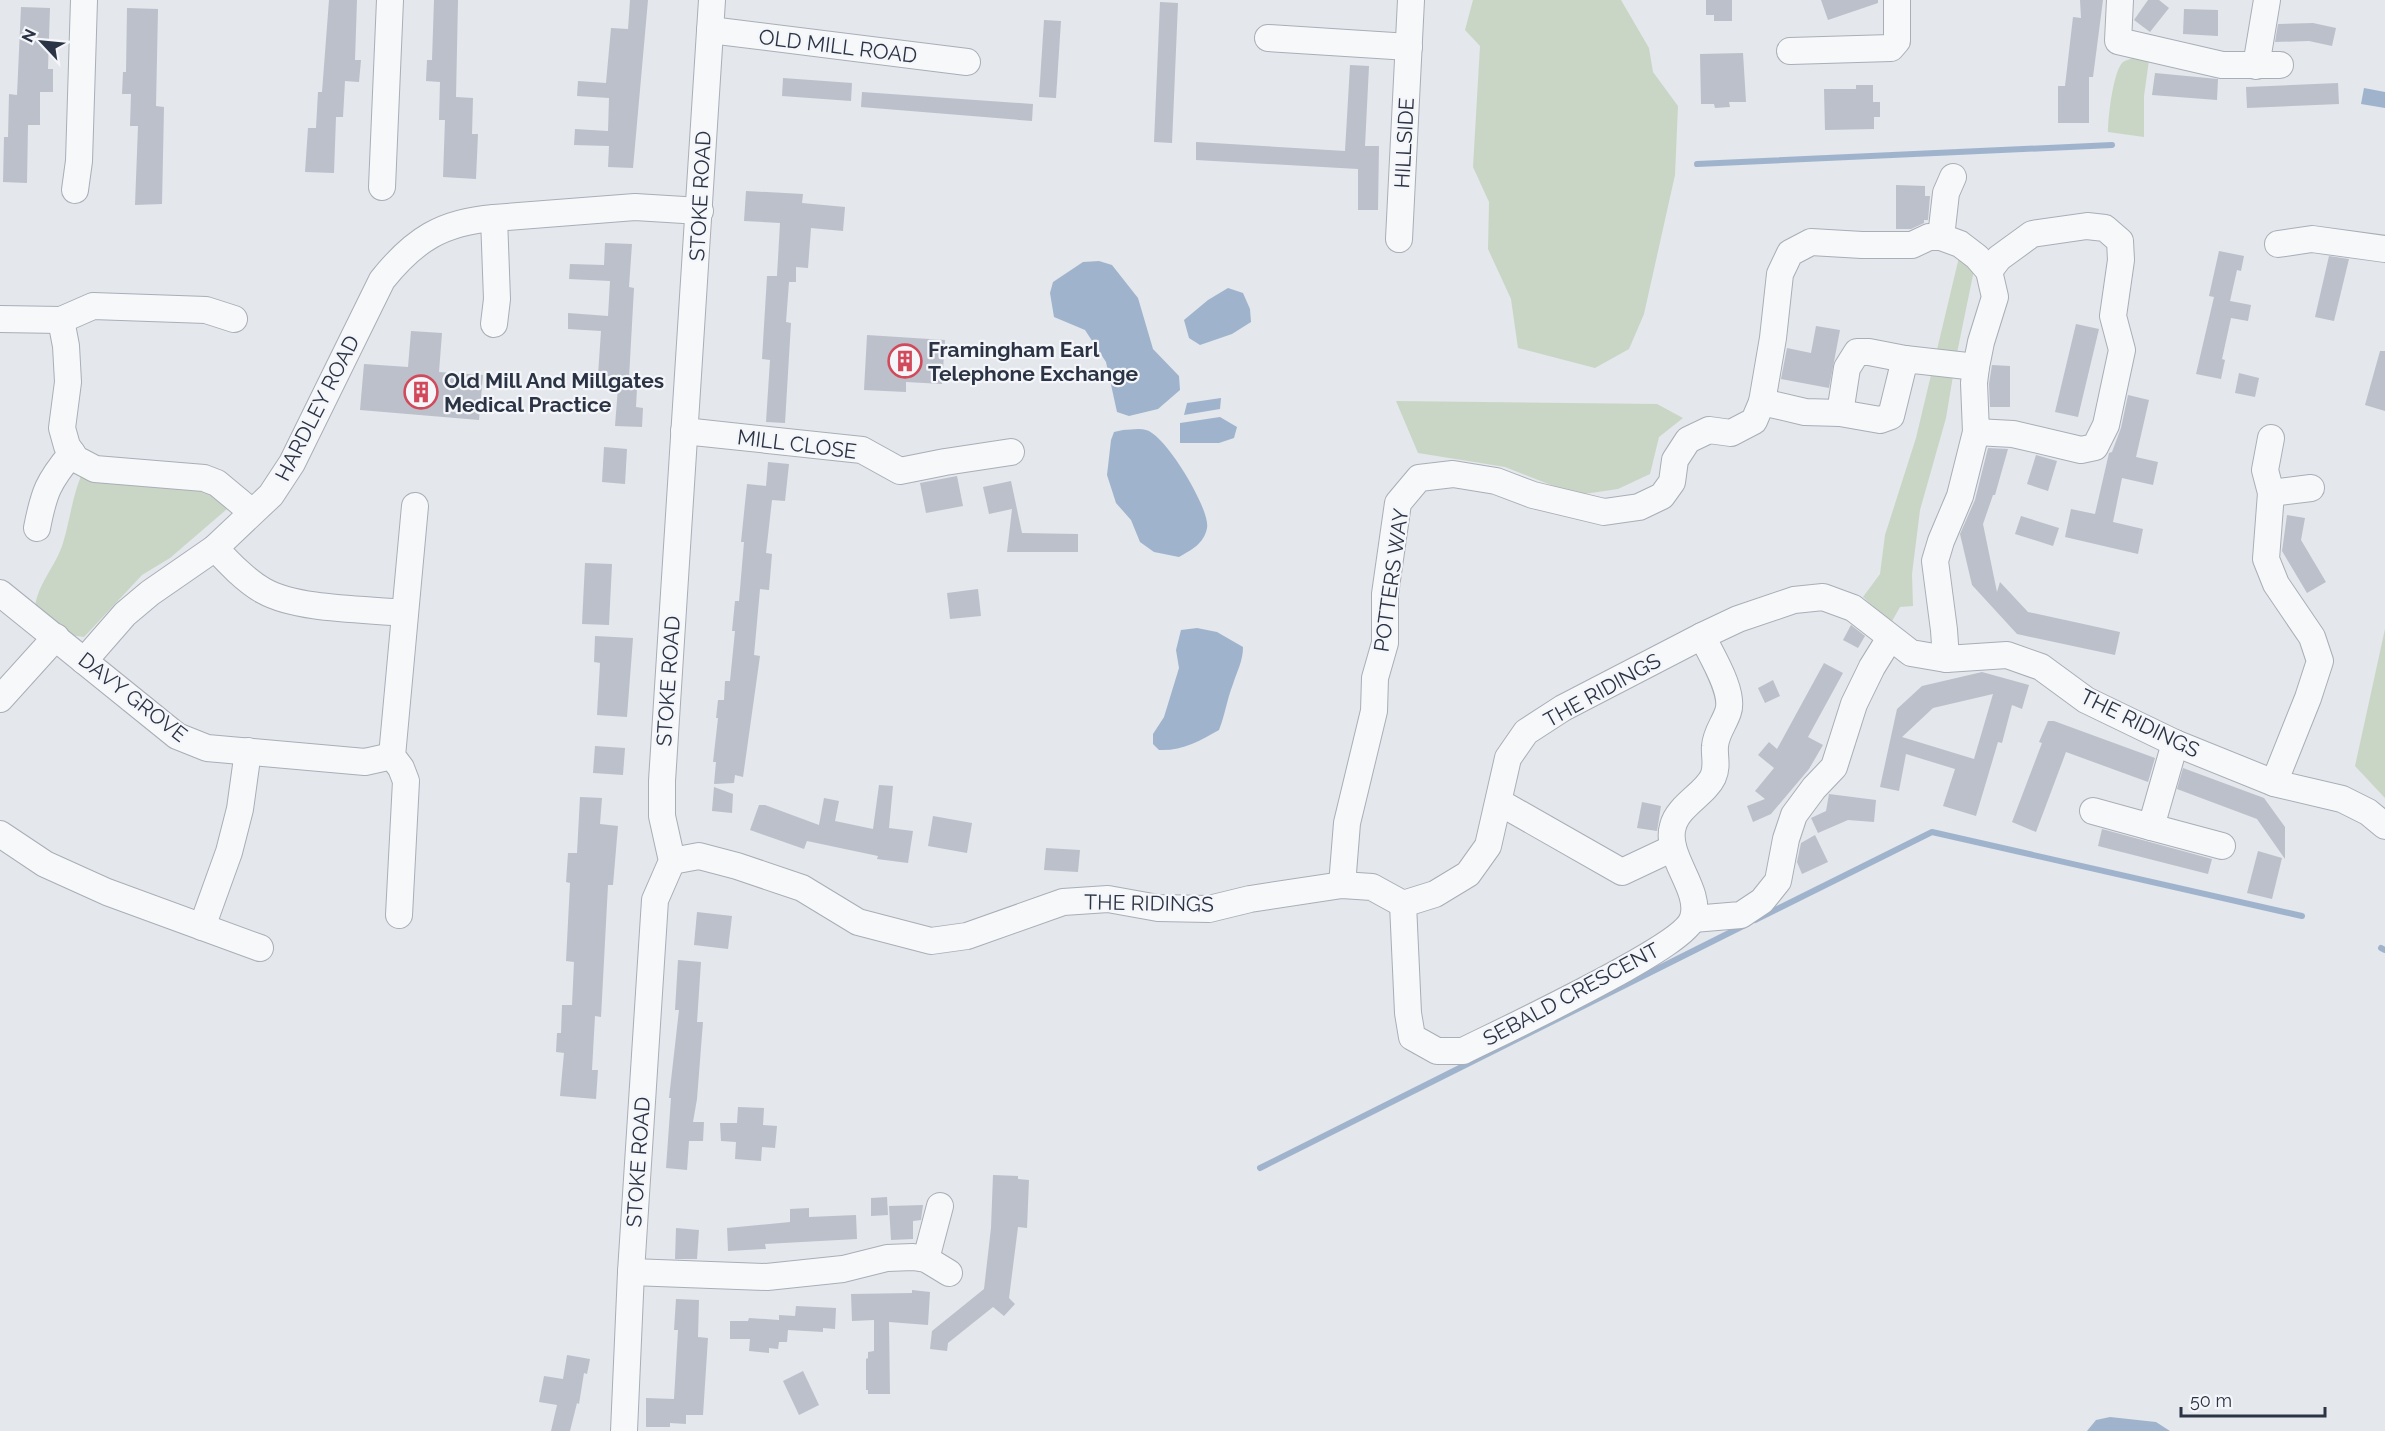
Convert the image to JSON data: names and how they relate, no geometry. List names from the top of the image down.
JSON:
{
  "streets": {
    "street": [
      "OLD MILL ROAD",
      "HILLSIDE",
      "STOKE ROAD",
      "HARDLEY ROAD",
      "MILL CLOSE",
      "POTTERS WAY",
      "THE RIDINGS",
      "DAVY GROVE",
      "SEBALD CRESCENT"
    ]
  },
  "crossings": [
    ["OLD MILL ROAD", "STOKE ROAD"],
    ["STOKE ROAD", "HARDLEY ROAD"],
    ["STOKE ROAD", "MILL CLOSE"],
    ["STOKE ROAD", "THE RIDINGS"],
    ["HARDLEY ROAD", "DAVY GROVE"],
    ["POTTERS WAY", "THE RIDINGS"],
    ["THE RIDINGS", "SEBALD CRESCENT"]
  ],
  "places": {
    "building": ["Framingham Earl Telephone Exchange", "Old Mill And Millgates Medical Practice"]
  },
  "scale_bar": "50 m",
  "north": "top left"
}
